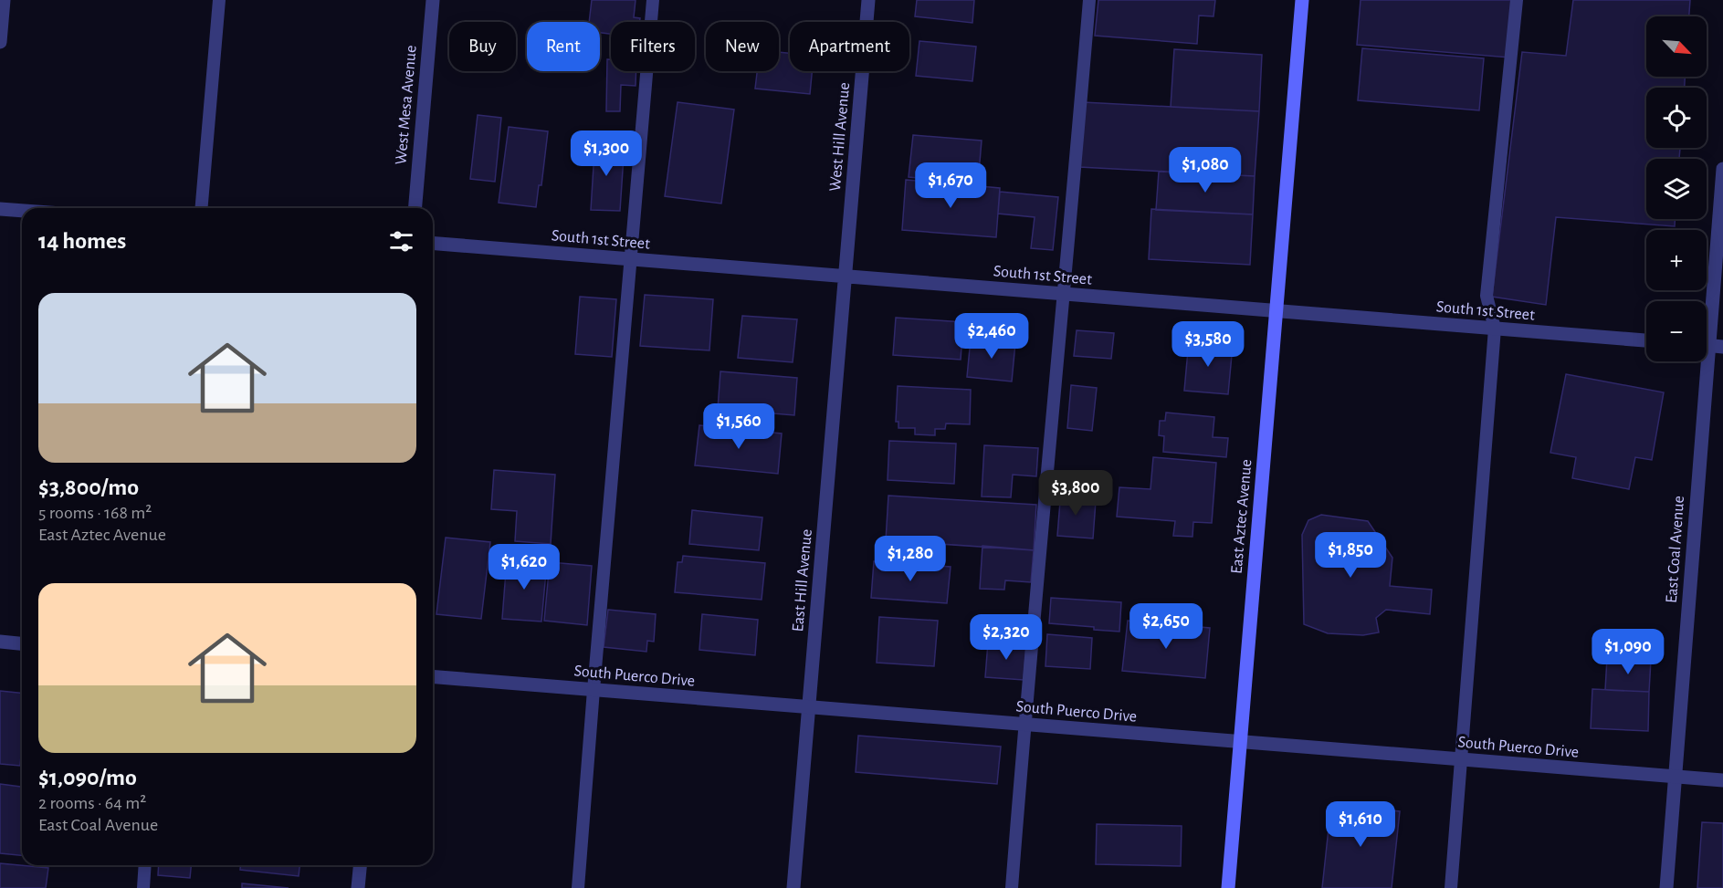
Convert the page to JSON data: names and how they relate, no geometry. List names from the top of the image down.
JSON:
{
  "streets": {
    "main road": ["East Aztec Avenue"],
    "street": [
      "West Mesa Avenue",
      "West Hill Avenue",
      "South 1st Street",
      "East Coal Avenue",
      "East Hill Avenue",
      "South Puerco Drive"
    ]
  },
  "crossings": [
    ["West Hill Avenue", "South 1st Street"],
    ["West Hill Avenue", "East Hill Avenue"],
    ["South 1st Street", "East Aztec Avenue"],
    ["South 1st Street", "East Hill Avenue"],
    ["East Aztec Avenue", "South Puerco Drive"],
    ["East Coal Avenue", "South Puerco Drive"],
    ["East Hill Avenue", "South Puerco Drive"]
  ],
  "north": "bottom right",
  "page": {
    "map_buttons": ["+", "−"],
    "chip": [
      "Buy",
      "Rent",
      "Filters",
      "New",
      "Apartment"
    ],
    "price": [
      "$1,300",
      "$1,080",
      "$1,670",
      "$2,460",
      "$3,580",
      "$1,560",
      "$3,800",
      "$1,850",
      "$1,280",
      "$1,620",
      "$2,650",
      "$2,320",
      "$1,090",
      "$1,610"
    ],
    "heading": "14 homes",
    "list": [
      {
        "name": "$3,800/mo",
        "note": "5 rooms · 168 m² · East Aztec Avenue"
      },
      {
        "name": "$1,090/mo",
        "note": "2 rooms · 64 m² · East Coal Avenue"
      }
    ]
  }
}
